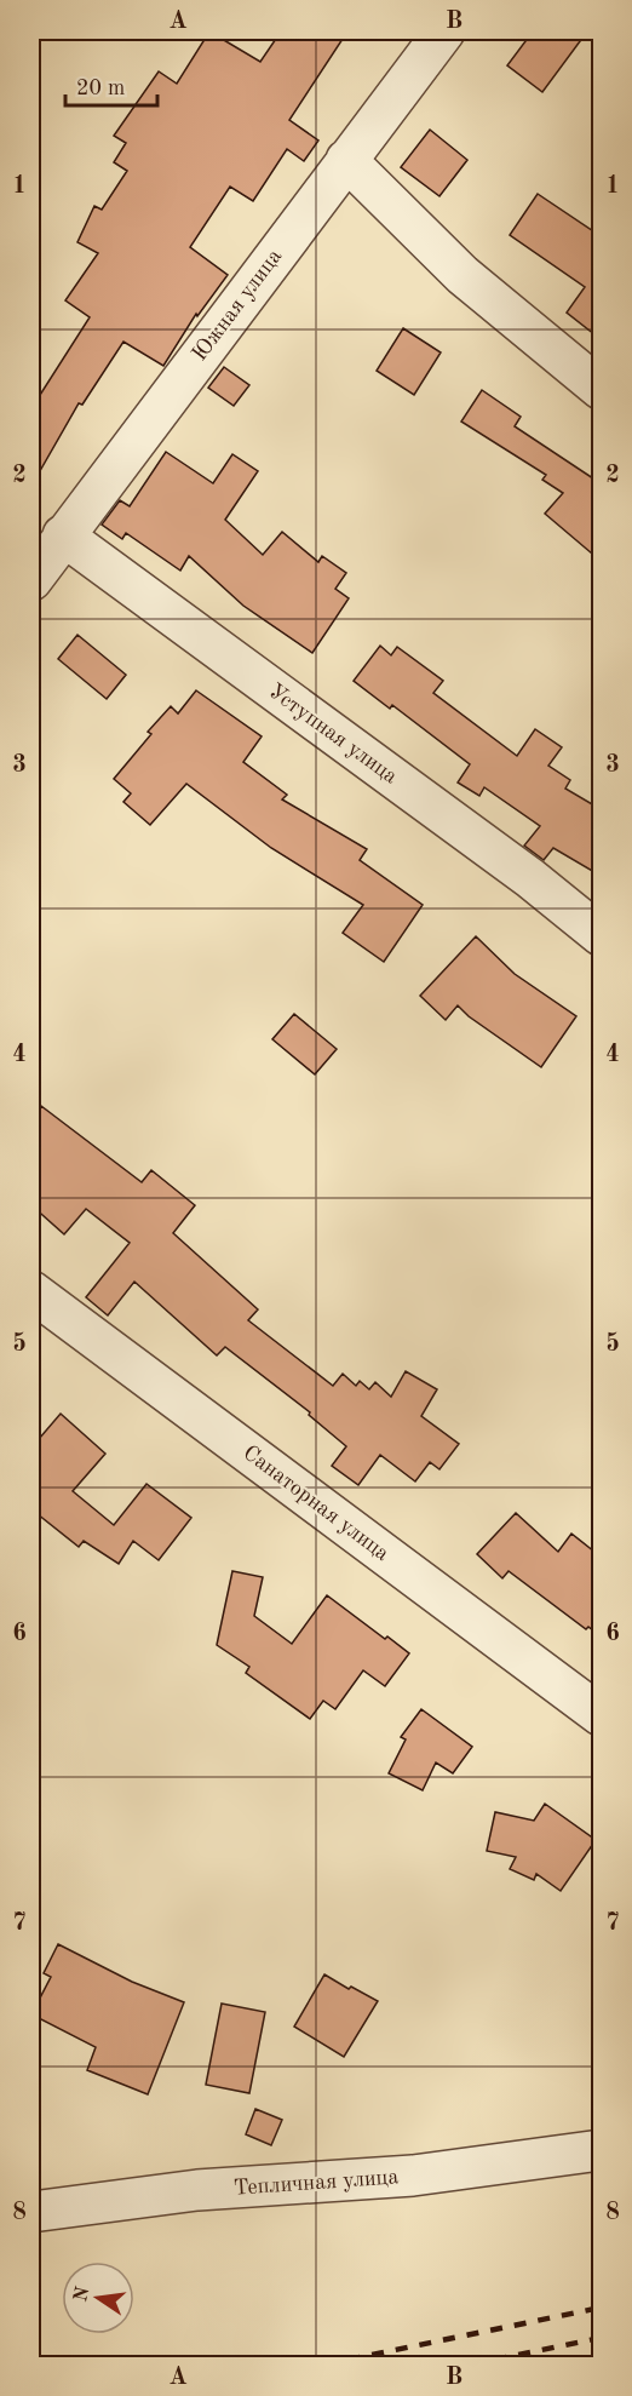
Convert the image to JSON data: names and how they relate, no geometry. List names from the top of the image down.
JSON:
{
  "streets": {
    "street": [
      "Южная улица",
      "Уступная улица",
      "Санаторная улица",
      "Тепличная улица"
    ]
  },
  "crossings": [
    ["Южная улица", "Уступная улица"]
  ],
  "scale_bar": "20 m",
  "north": "left",
  "grid": {
    "columns": ["A", "B"],
    "rows": [
      "1",
      "2",
      "3",
      "4",
      "5",
      "6",
      "7",
      "8"
    ]
  }
}
